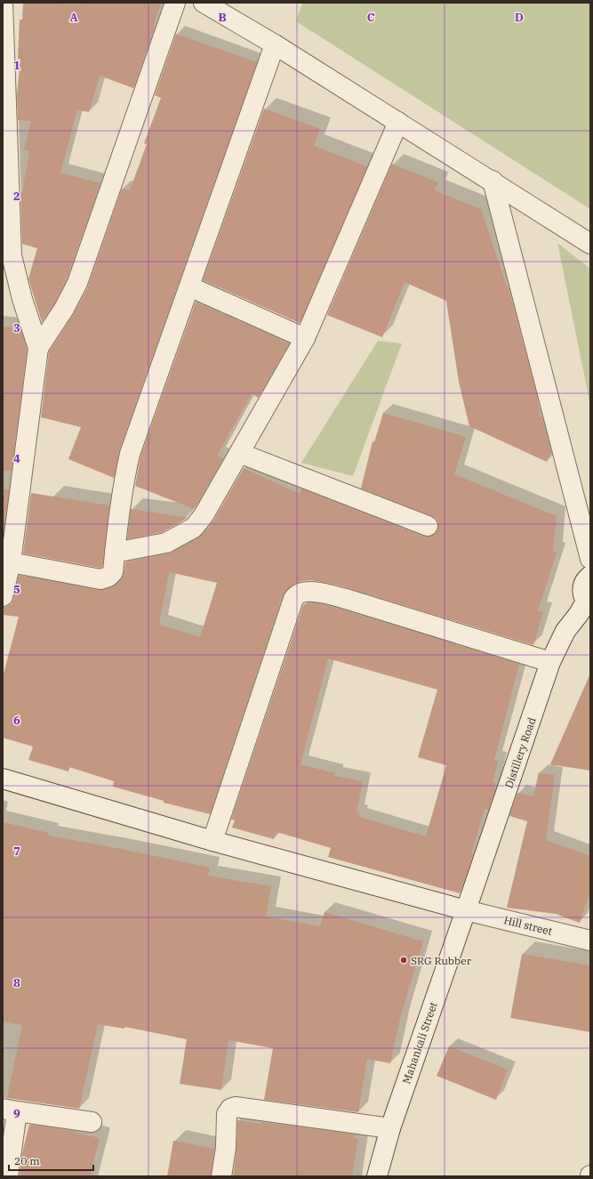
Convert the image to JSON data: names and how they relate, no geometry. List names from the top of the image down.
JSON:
{
  "streets": {
    "street": ["Distillery Road", "Hill street", "Mahankali Street"]
  },
  "crossings": [
    ["Distillery Road", "Hill street"],
    ["Distillery Road", "Mahankali Street"],
    ["Hill street", "Mahankali Street"]
  ],
  "places": ["SRG Rubber"],
  "scale_bar": "20 m",
  "grid": {
    "columns": [
      "A",
      "B",
      "C",
      "D"
    ],
    "rows": [
      "1",
      "2",
      "3",
      "4",
      "5",
      "6",
      "7",
      "8",
      "9"
    ]
  }
}
